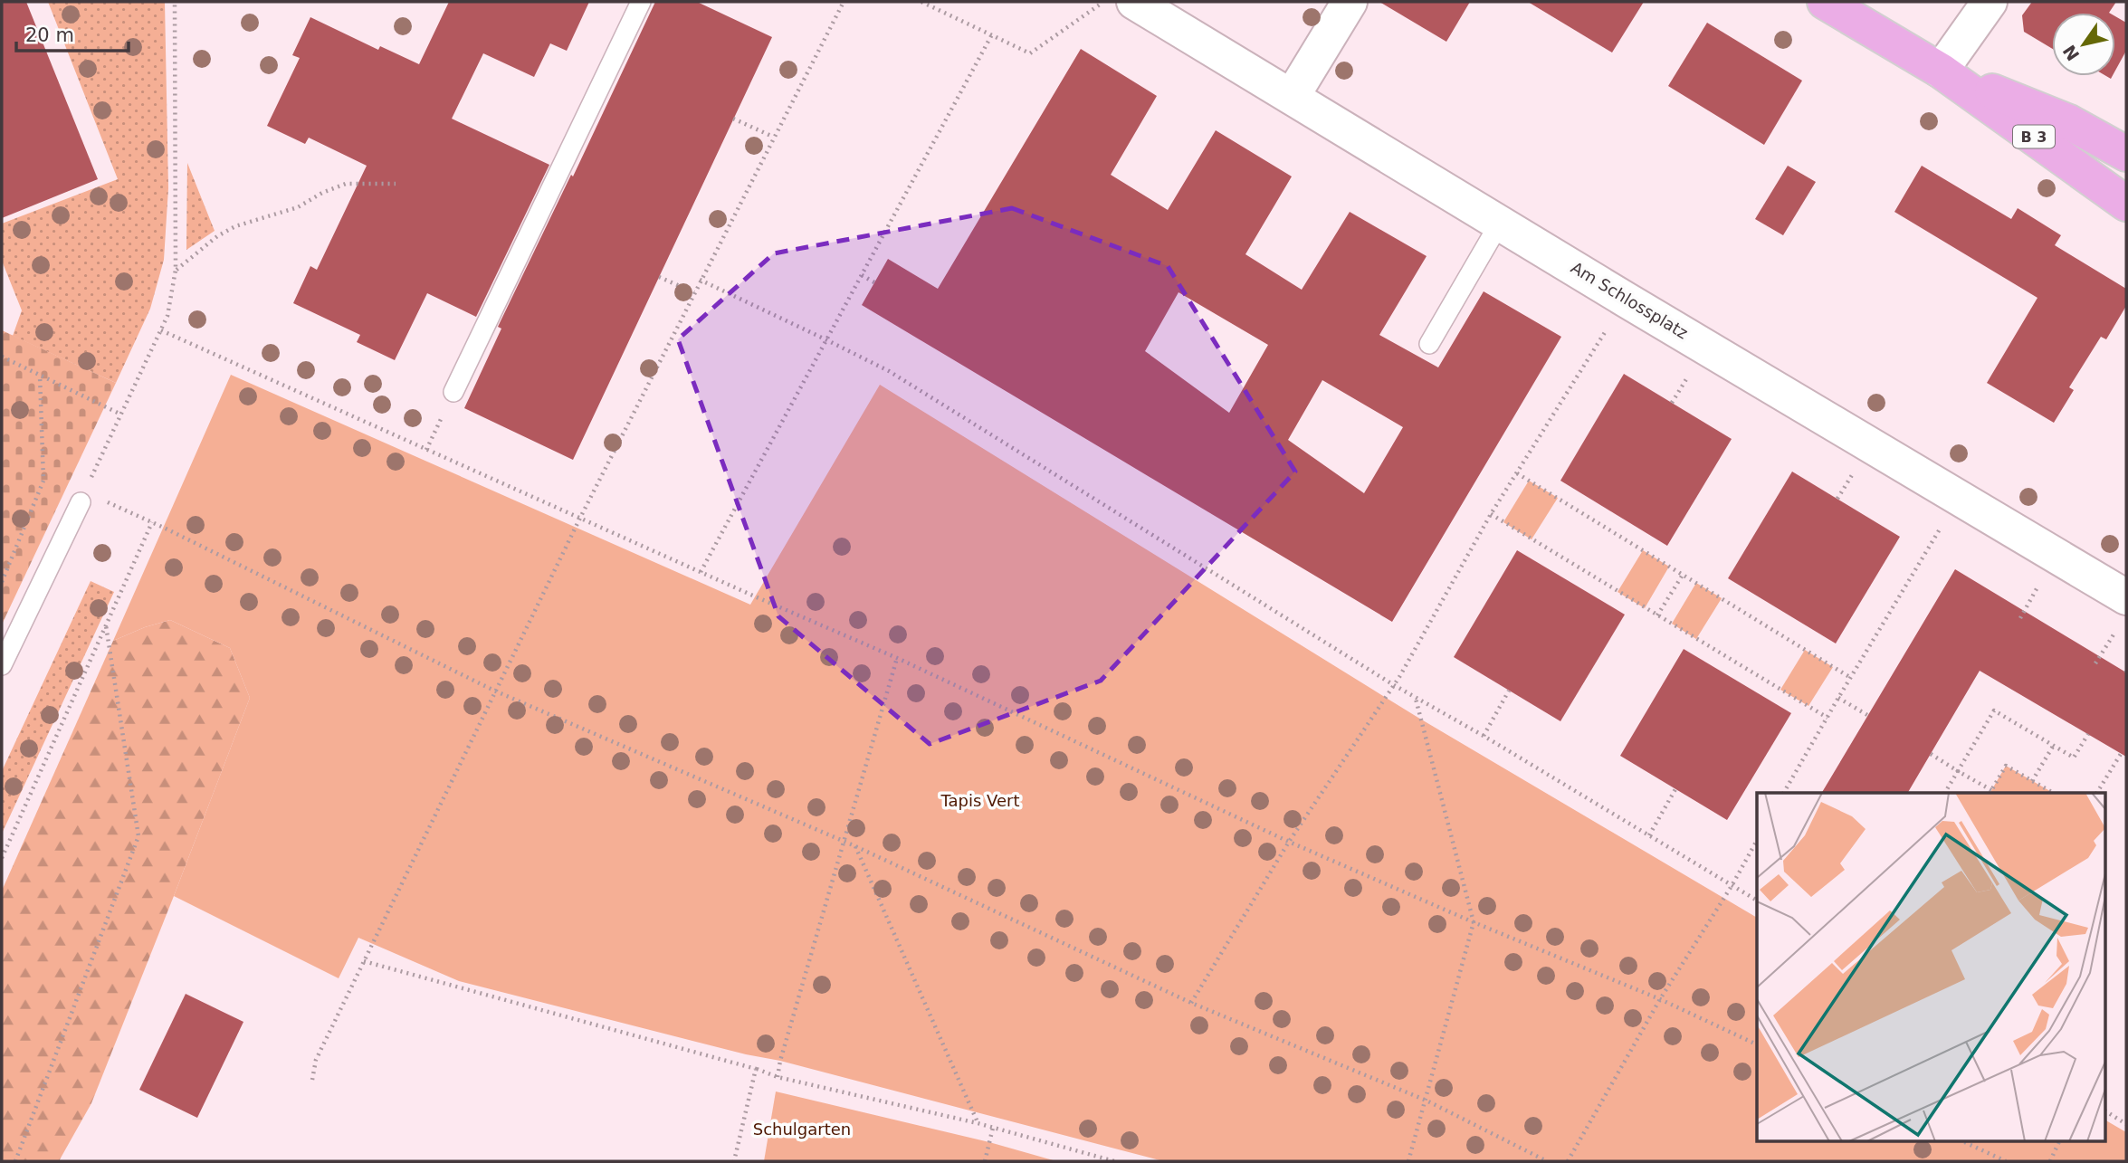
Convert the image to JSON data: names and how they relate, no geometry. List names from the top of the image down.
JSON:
{
  "streets": {
    "main road": ["B 3"],
    "street": ["Am Schlossplatz"]
  },
  "parks": ["Tapis Vert", "Schulgarten"],
  "scale_bar": "20 m",
  "north": "bottom left"
}
